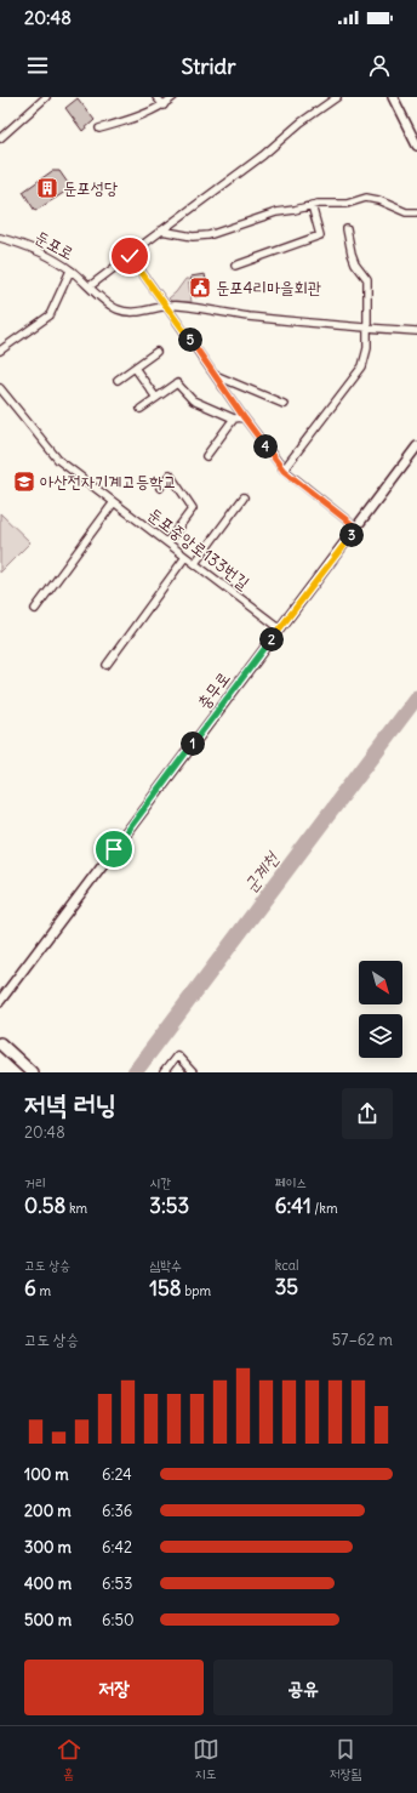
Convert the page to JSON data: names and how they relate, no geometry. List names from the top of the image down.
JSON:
{
  "streets": {
    "street": ["둔포로", "둔포중앙로133번길", "충무로"]
  },
  "crossings": [
    ["둔포중앙로133번길", "충무로"]
  ],
  "water": ["군계천"],
  "places": {
    "building": ["둔포성당"],
    "public building": ["둔포4리마을회관"],
    "school or university": ["아산전자기계고등학교"]
  },
  "north": "bottom right",
  "page": {
    "status": "20:48",
    "header": "Stridr",
    "pins": [
      "5",
      "4",
      "3",
      "2",
      "1"
    ],
    "heading": ["저녁 러닝", "20:48"],
    "stats": [
      ["거리", "0.58 km"],
      ["시간", "3:53"],
      ["페이스", "6:41 /km"],
      ["고도 상승", "6 m"],
      ["심박수", "158 bpm"],
      ["kcal", "35"]
    ],
    "chart": ["고도 상승", "57–62 m"],
    "list": [
      {
        "name": "100 m",
        "note": "6:24"
      },
      {
        "name": "200 m",
        "note": "6:36"
      },
      {
        "name": "300 m",
        "note": "6:42"
      },
      {
        "name": "400 m",
        "note": "6:53"
      },
      {
        "name": "500 m",
        "note": "6:50"
      }
    ],
    "buttons": ["저장", "공유"],
    "tabs": ["홈", "지도", "저장됨"]
  }
}
